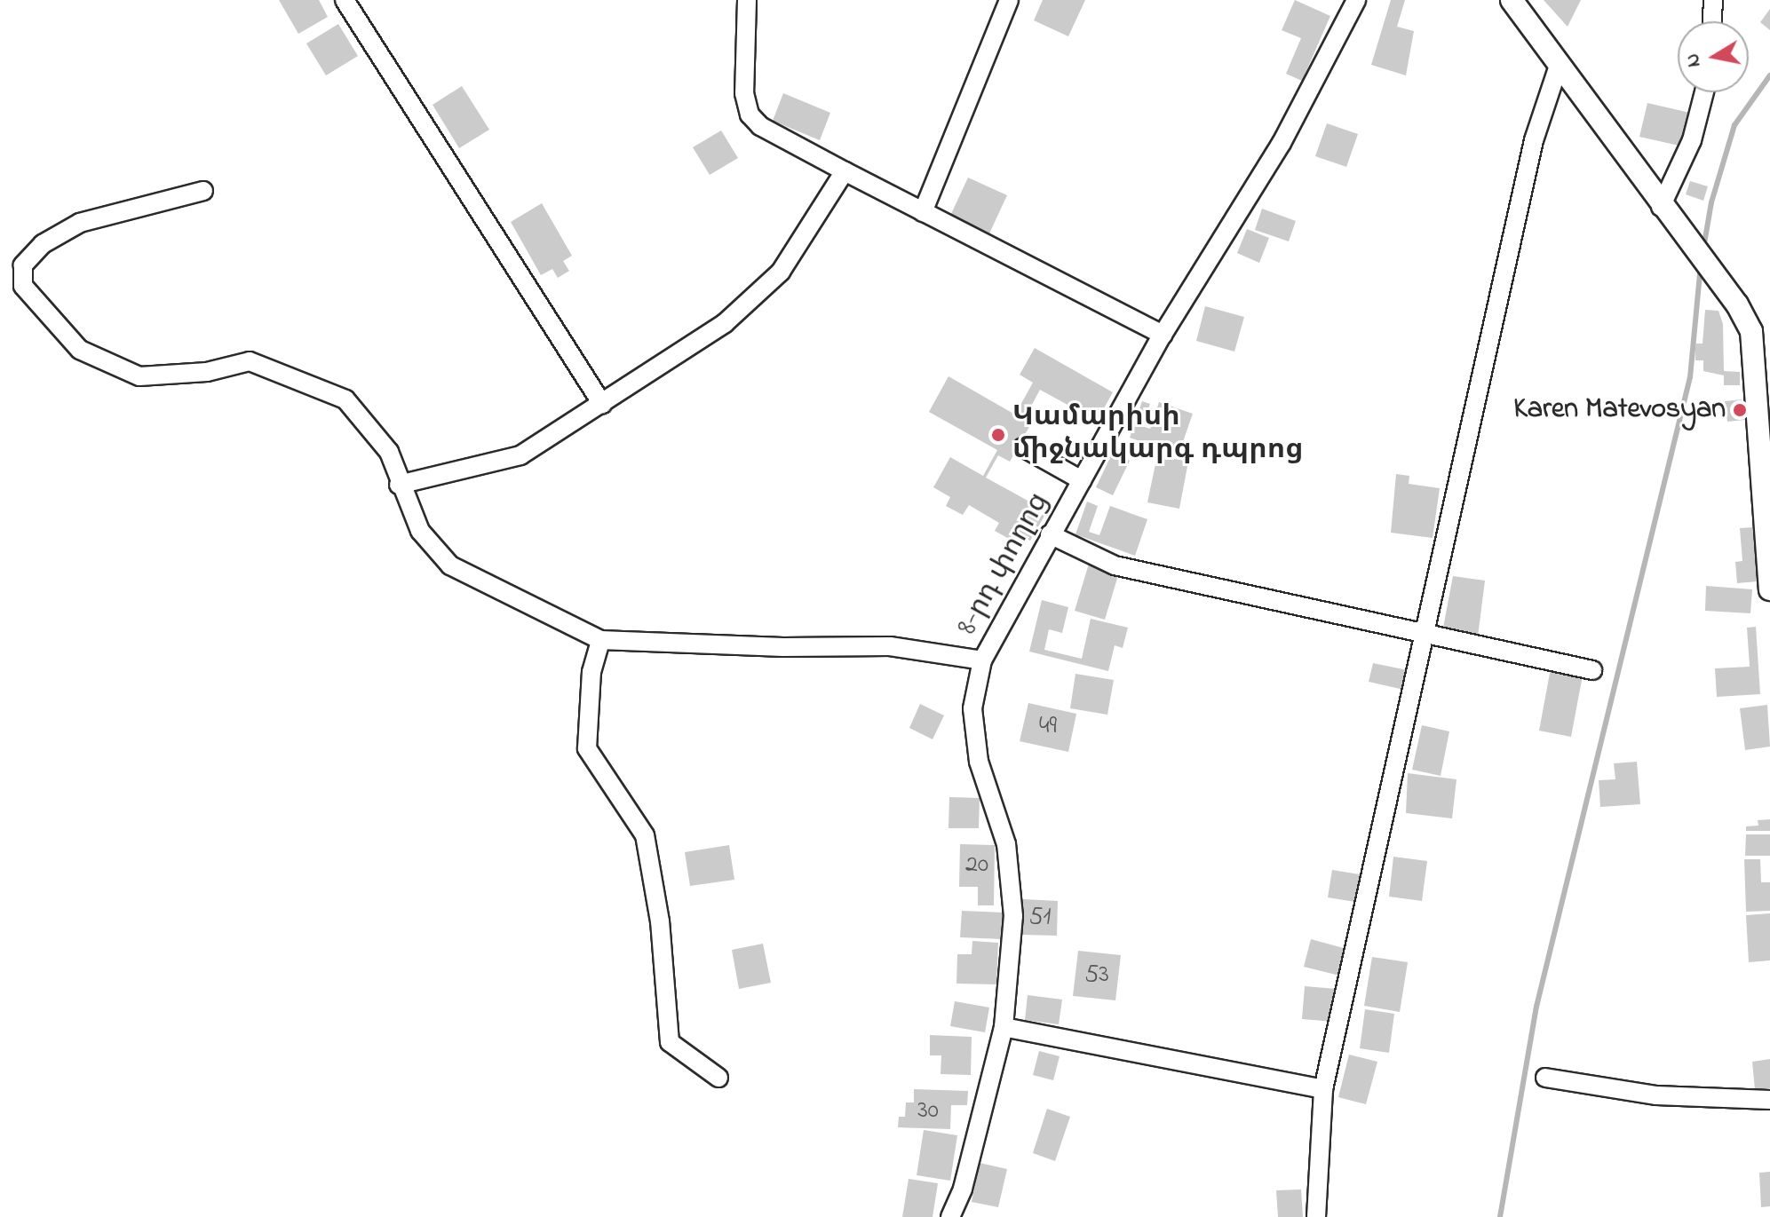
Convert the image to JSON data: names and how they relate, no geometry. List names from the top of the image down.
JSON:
{
  "streets": {
    "street": ["8-րդ փողոց"]
  },
  "places": ["Karen Matevosyan", "Կամարիսի միջնակարգ դպրոց"],
  "house_numbers": [
    "49",
    "20",
    "51",
    "53",
    "30"
  ],
  "north": "left"
}
